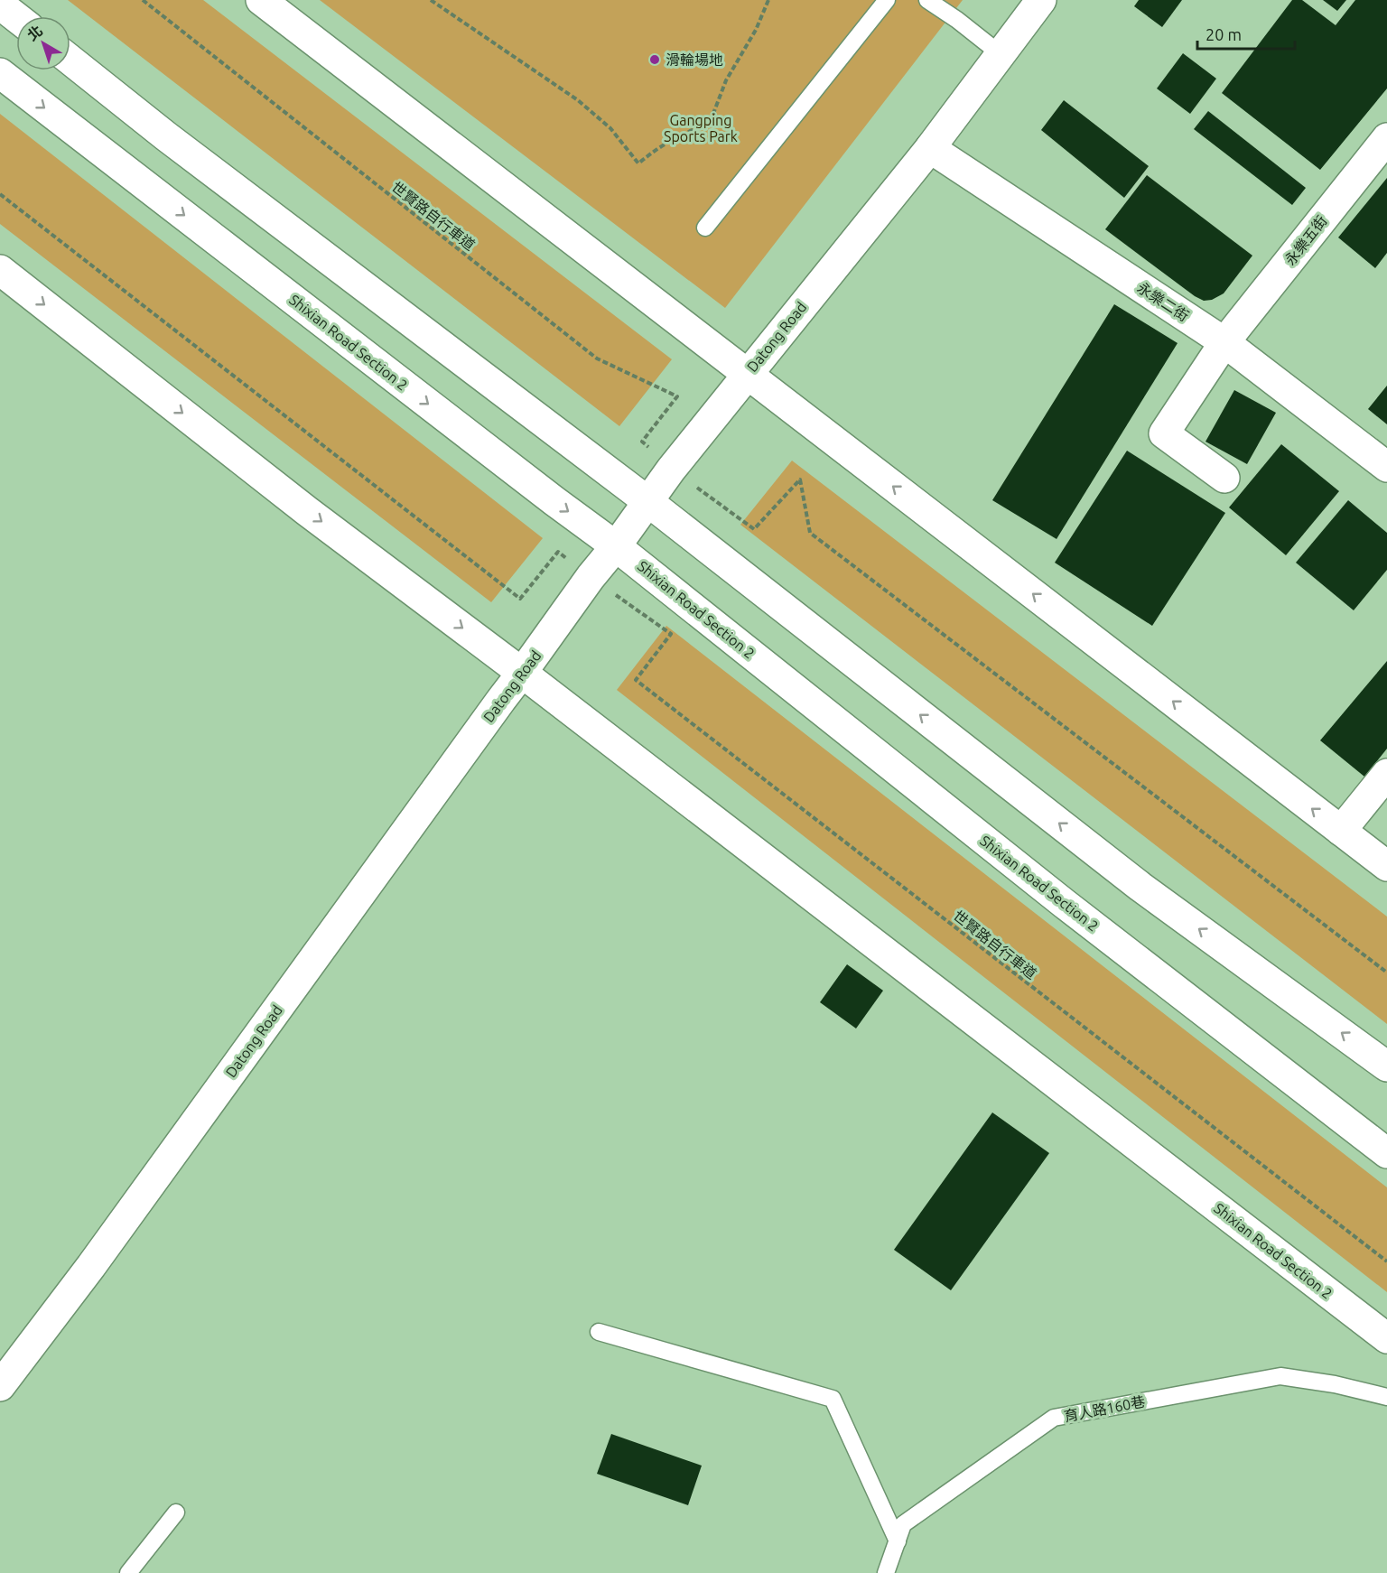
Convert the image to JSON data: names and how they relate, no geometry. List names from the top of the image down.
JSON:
{
  "streets": {
    "street": [
      "永樂五街",
      "永樂二街",
      "Datong Road",
      "Shixian Road Section 2"
    ],
    "lane": ["育人路160巷"],
    "path": ["世賢路自行車道"]
  },
  "crossings": [
    ["永樂五街", "永樂二街"],
    ["永樂二街", "Datong Road"],
    ["Datong Road", "Shixian Road Section 2"]
  ],
  "parks": ["Gangping Sports Park"],
  "places": ["滑輪場地"],
  "scale_bar": "20 m",
  "north": "top left"
}
